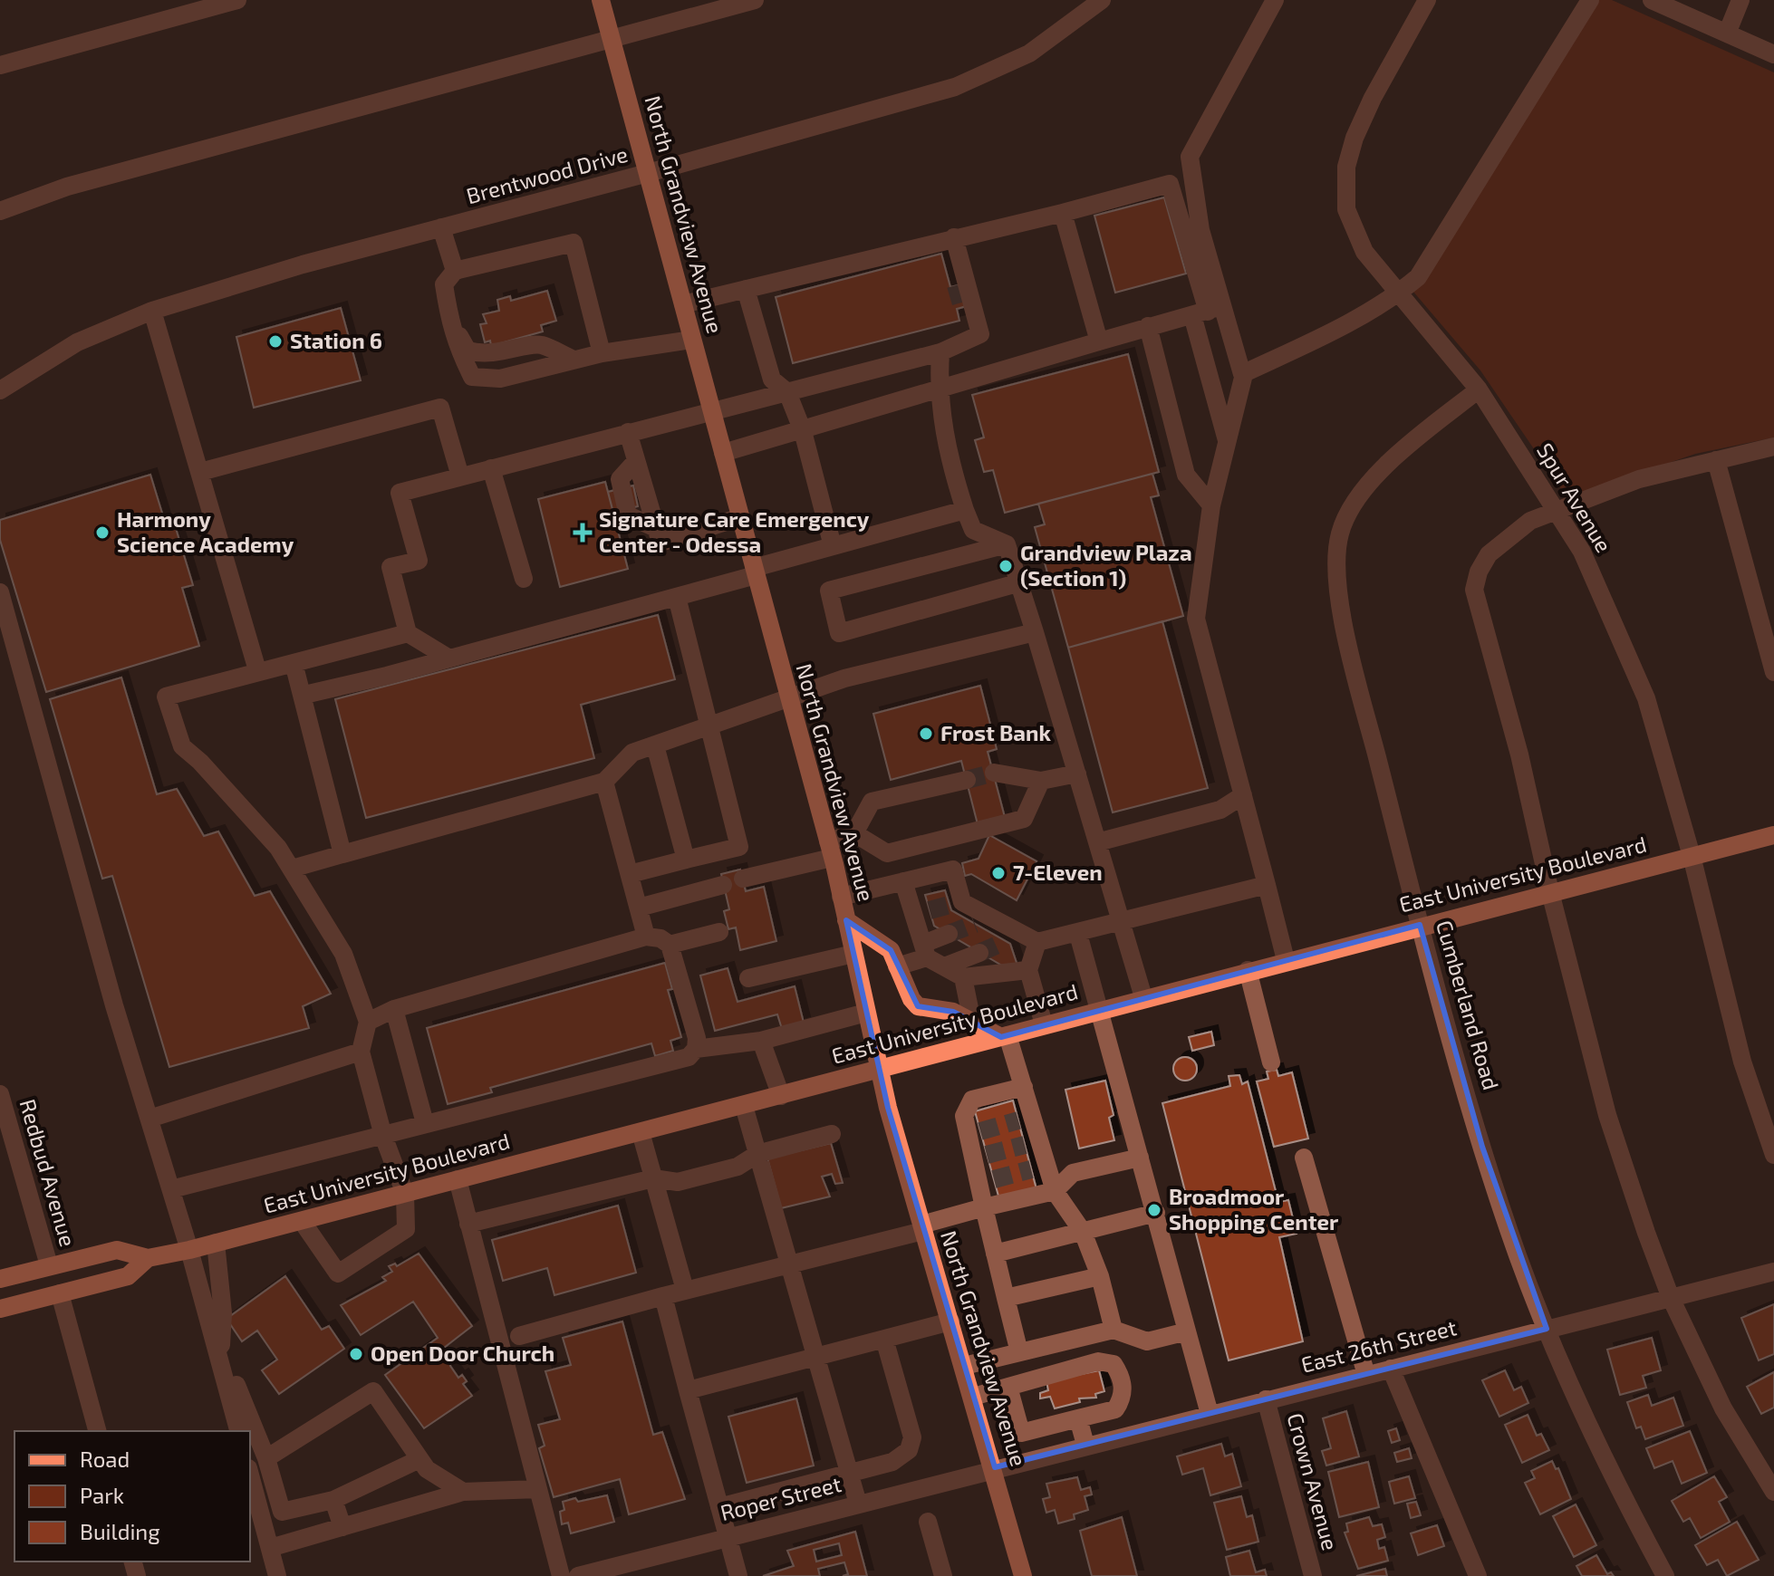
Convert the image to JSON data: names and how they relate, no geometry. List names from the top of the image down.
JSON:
{
  "streets": {
    "main road": ["North Grandview Avenue", "East University Boulevard"],
    "street": [
      "Brentwood Drive",
      "Spur Avenue",
      "Cumberland Road",
      "Redbud Avenue",
      "East 26th Street",
      "Crown Avenue",
      "Roper Street"
    ]
  },
  "crossings": [
    ["Brentwood Drive", "North Grandview Avenue"],
    ["North Grandview Avenue", "East University Boulevard"],
    ["North Grandview Avenue", "East 26th Street"],
    ["North Grandview Avenue", "Roper Street"],
    ["Spur Avenue", "East University Boulevard"],
    ["Spur Avenue", "Cumberland Road"],
    ["East University Boulevard", "Cumberland Road"],
    ["East University Boulevard", "Redbud Avenue"],
    ["Cumberland Road", "East 26th Street"],
    ["East 26th Street", "Crown Avenue"],
    ["East 26th Street", "Roper Street"]
  ],
  "places": {
    "other": [
      "Station 6",
      "Harmony Science Academy",
      "Grandview Plaza (Section 1)",
      "Frost Bank",
      "7-Eleven",
      "Broadmoor Shopping Center",
      "Open Door Church"
    ],
    "health": ["Signature Care Emergency Center - Odessa"]
  },
  "legend": ["Road", "Park", "Building"]
}
